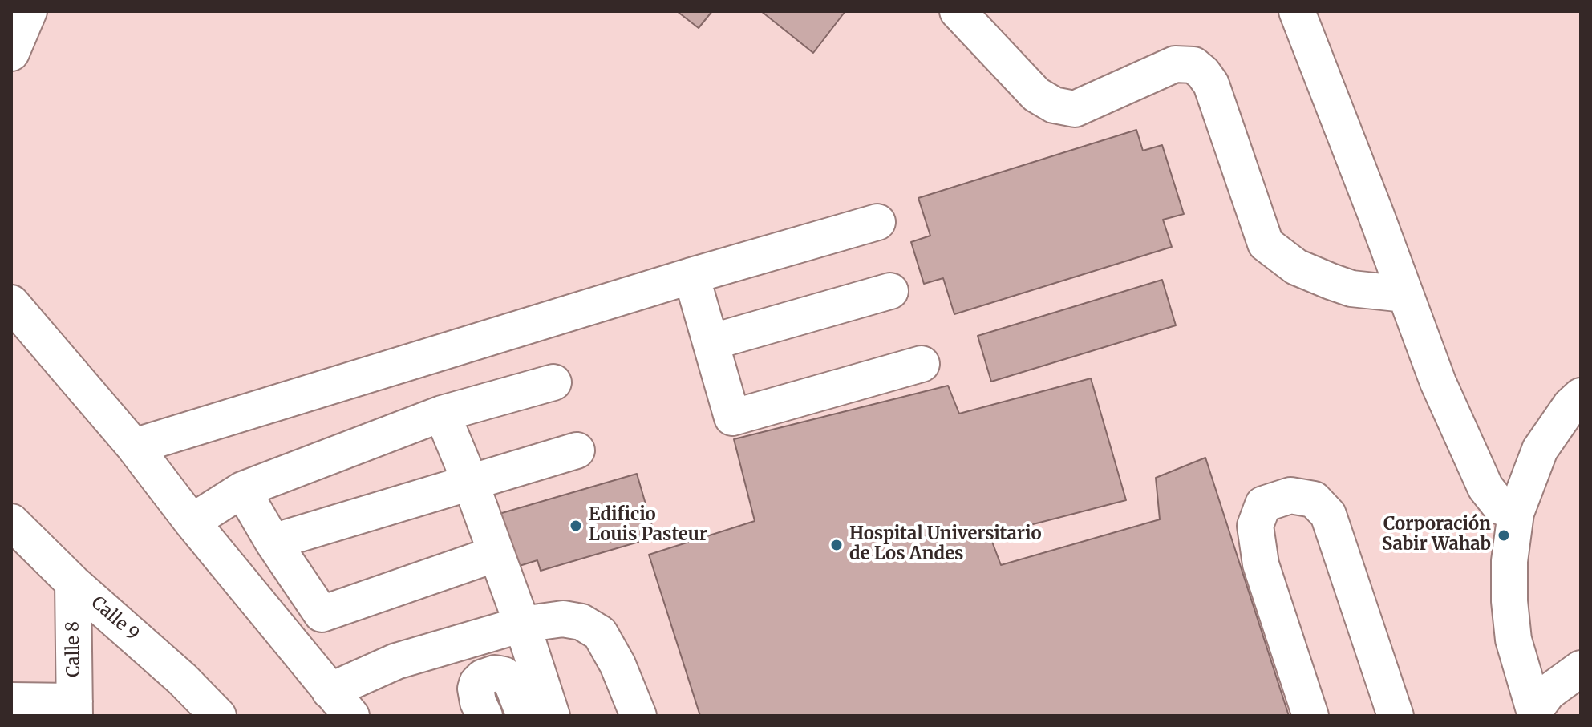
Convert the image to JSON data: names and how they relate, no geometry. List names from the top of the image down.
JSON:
{
  "streets": {
    "street": ["Calle 9", "Calle 8"]
  },
  "crossings": [
    ["Calle 9", "Calle 8"]
  ],
  "places": ["Edificio Louis Pasteur", "Corporación Sabir Wahab", "Hospital Universitario de Los Andes"]
}
